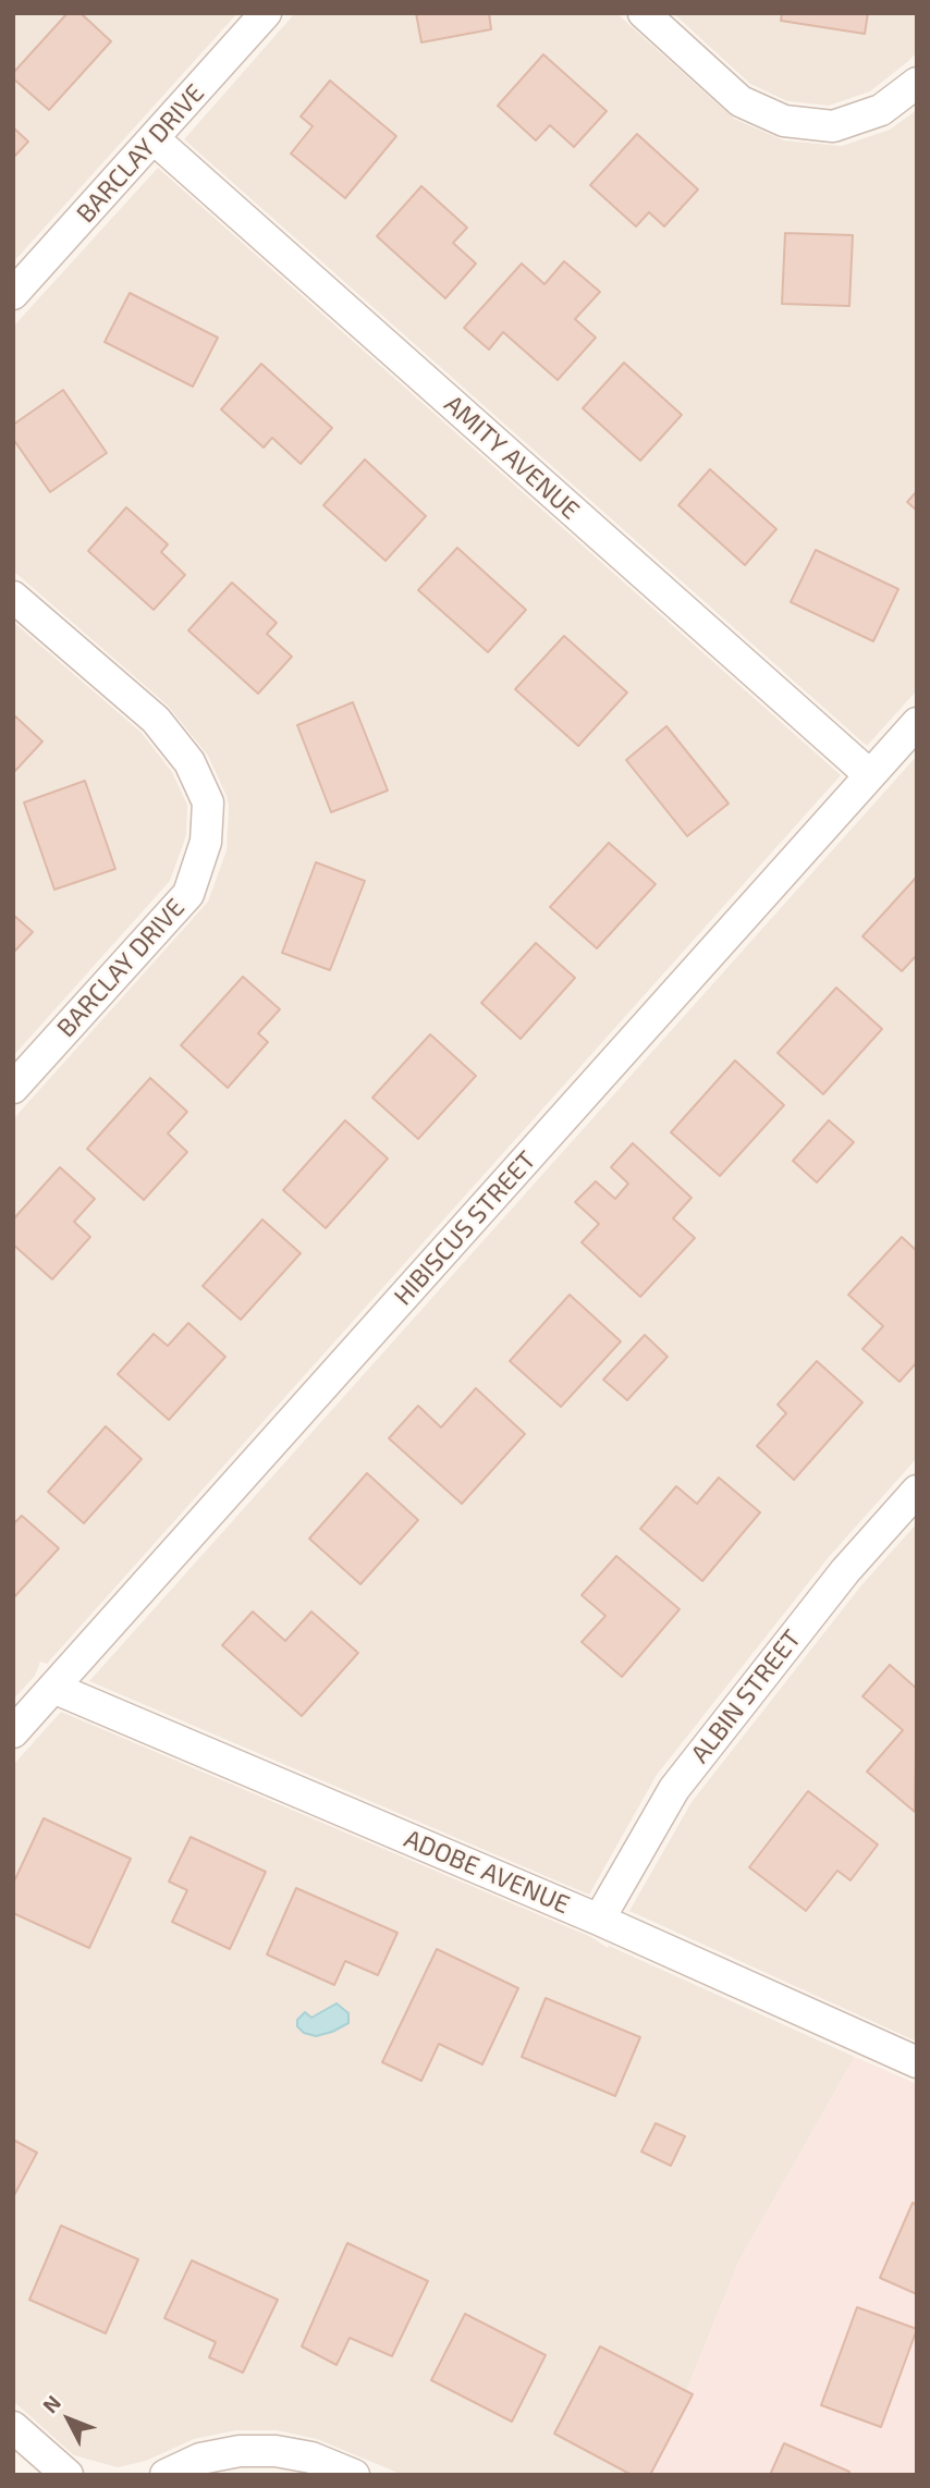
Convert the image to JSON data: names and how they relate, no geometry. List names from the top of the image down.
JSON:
{
  "streets": {
    "street": [
      "BARCLAY DRIVE",
      "AMITY AVENUE",
      "HIBISCUS STREET",
      "ALBIN STREET",
      "ADOBE AVENUE"
    ]
  },
  "crossings": [
    ["BARCLAY DRIVE", "AMITY AVENUE"],
    ["AMITY AVENUE", "HIBISCUS STREET"],
    ["HIBISCUS STREET", "ADOBE AVENUE"],
    ["ALBIN STREET", "ADOBE AVENUE"]
  ],
  "north": "top left"
}
